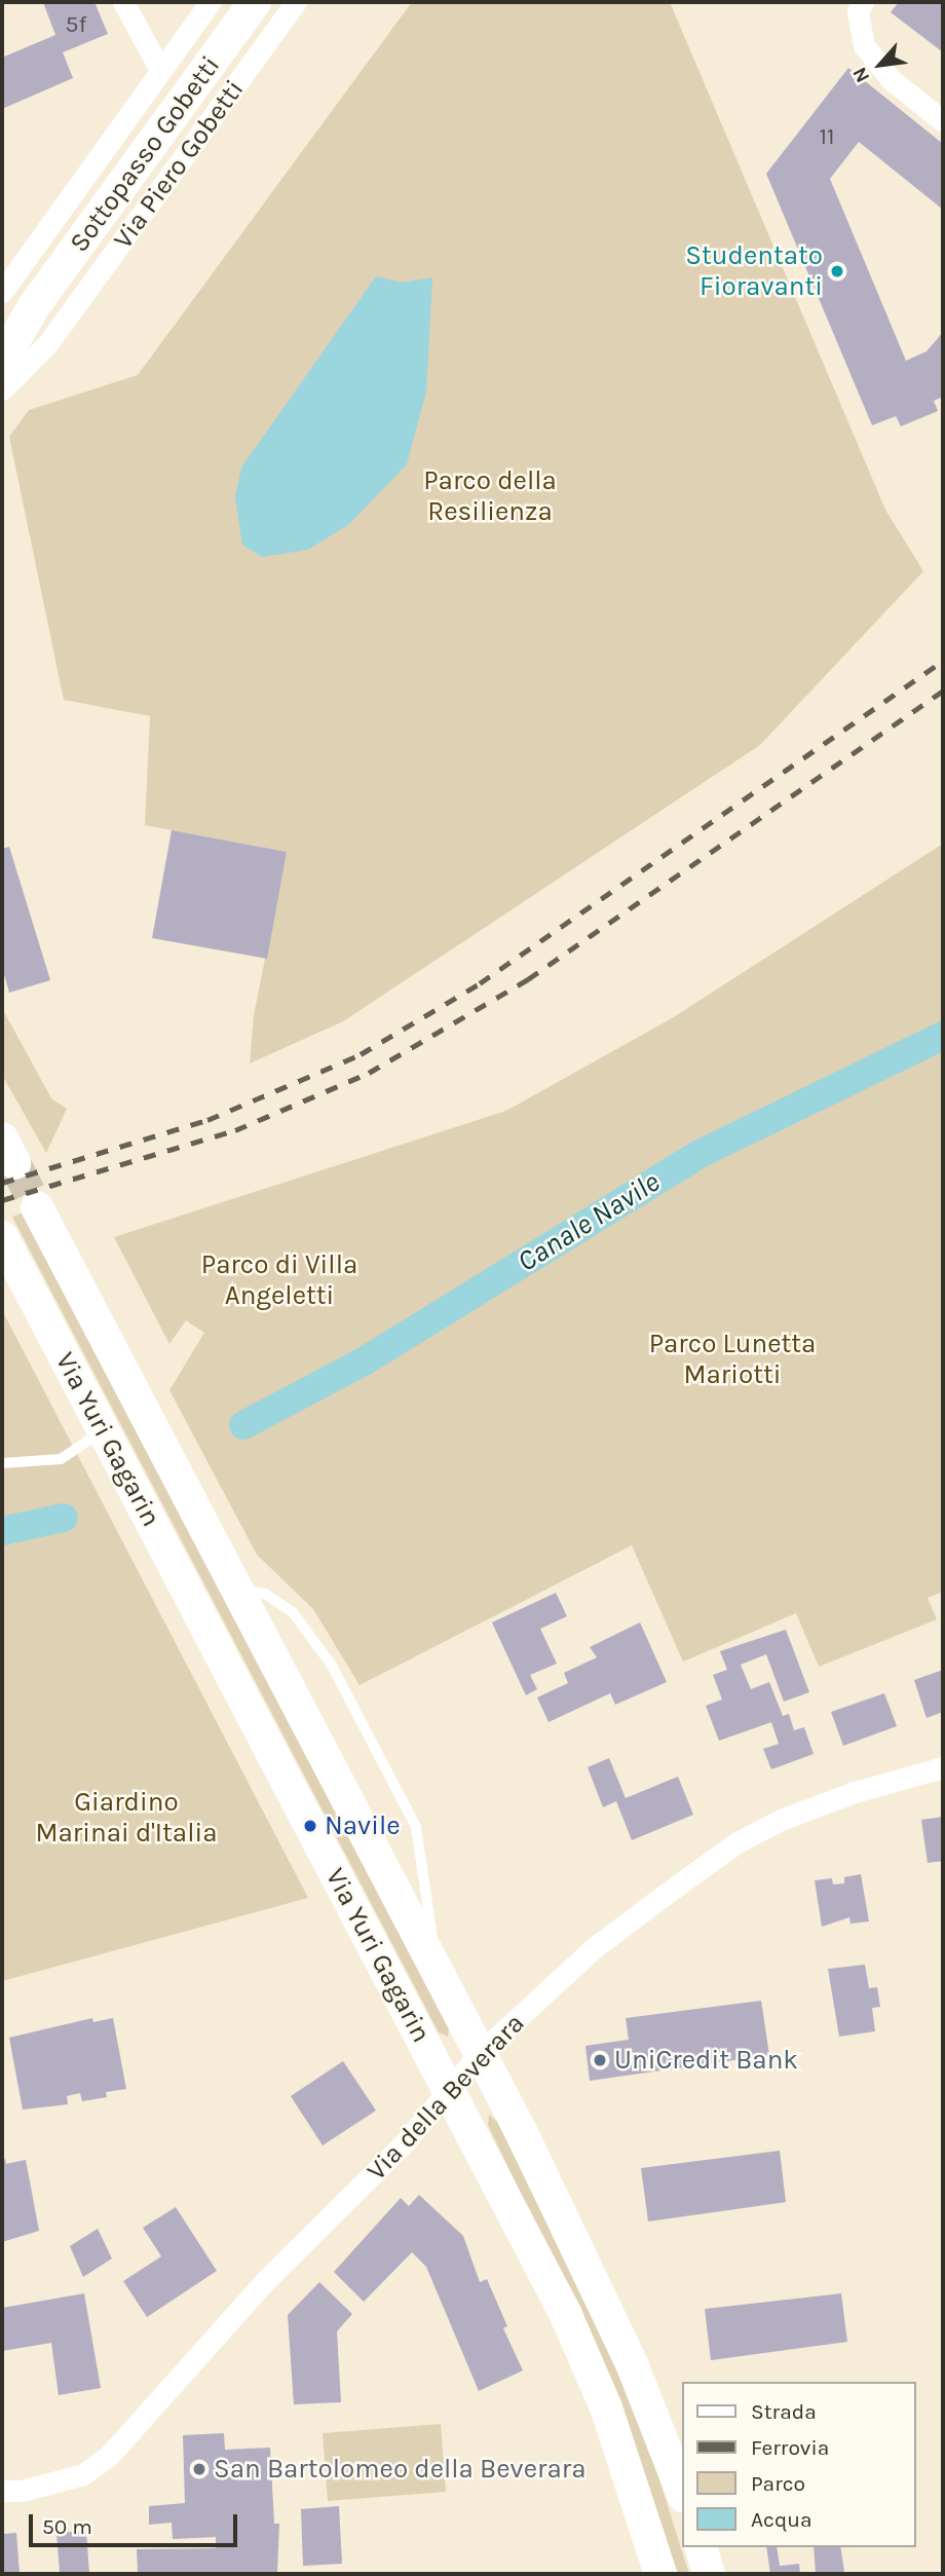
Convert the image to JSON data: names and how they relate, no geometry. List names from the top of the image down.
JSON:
{
  "streets": {
    "main road": ["Sottopasso Gobetti", "Via Yuri Gagarin"],
    "street": ["Via Piero Gobetti", "Via della Beverara"]
  },
  "crossings": [
    ["Via Yuri Gagarin", "Via della Beverara"]
  ],
  "water": ["Canale Navile"],
  "parks": [
    "Parco della Resilienza",
    "Parco di Villa Angeletti",
    "Parco Lunetta Mariotti",
    "Giardino Marinai d'Italia"
  ],
  "places": [
    "Studentato Fioravanti",
    "Navile",
    "UniCredit Bank",
    "San Bartolomeo della Beverara"
  ],
  "house_numbers": ["5f", "11"],
  "legend": [
    "Strada",
    "Ferrovia",
    "Parco",
    "Acqua"
  ],
  "scale_bar": "50 m",
  "north": "bottom left"
}
